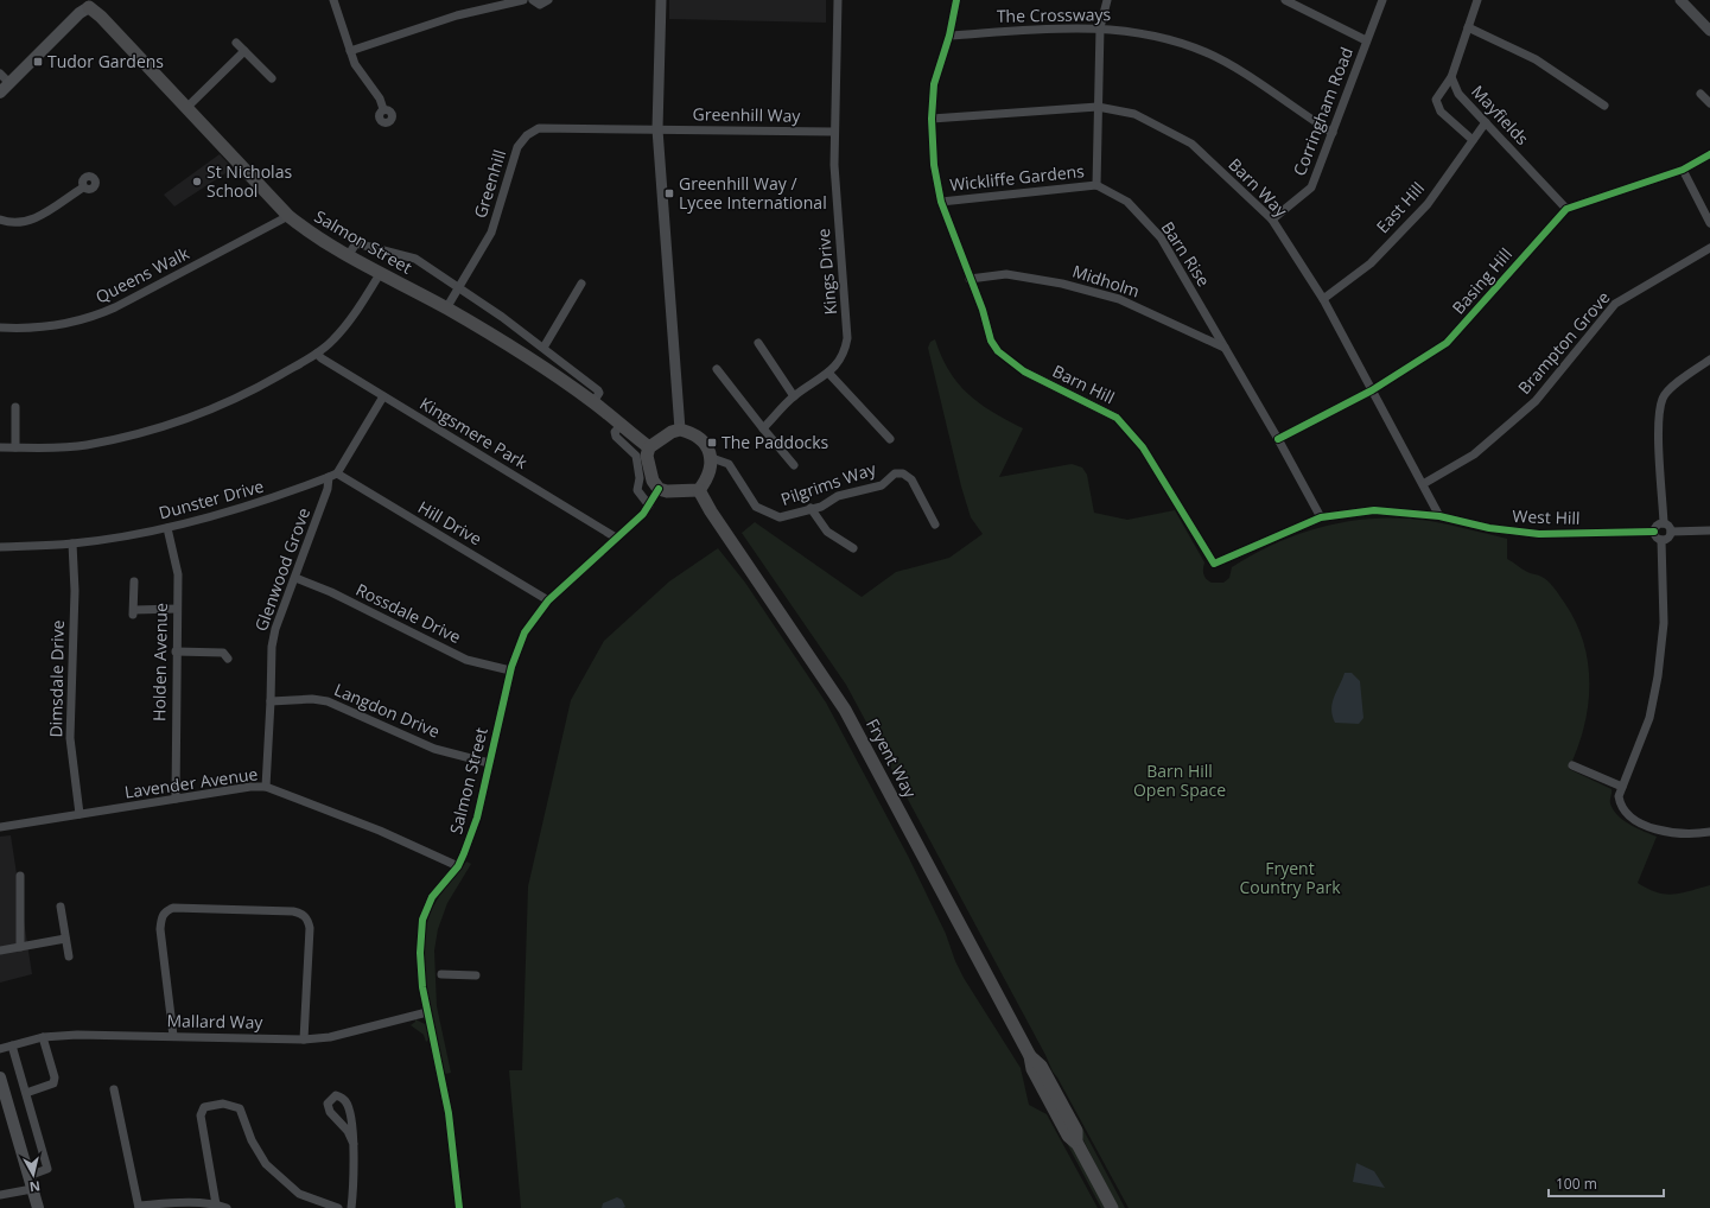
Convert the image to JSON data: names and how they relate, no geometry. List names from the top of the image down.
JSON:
{
  "streets": {
    "main road": ["Salmon Street", "Fryent Way"],
    "street": [
      "The Crossways",
      "Corringham Road",
      "Greenhill Way",
      "Mayfields",
      "Wickliffe Gardens",
      "Greenhill",
      "Barn Way",
      "East Hill",
      "Barn Rise",
      "Kings Drive",
      "Queens Walk",
      "Midholm",
      "Basing Hill",
      "Brampton Grove",
      "Barn Hill",
      "Kingsmere Park",
      "Pilgrims Way",
      "Dunster Drive",
      "West Hill",
      "Hill Drive",
      "Glenwood Grove",
      "Rossdale Drive",
      "Holden Avenue",
      "Dimsdale Drive",
      "Langdon Drive",
      "Lavender Avenue",
      "Mallard Way"
    ]
  },
  "crossings": [
    ["The Crossways", "Corringham Road"],
    ["The Crossways", "Barn Hill"],
    ["Corringham Road", "Barn Way"],
    ["Greenhill Way", "Greenhill"],
    ["Greenhill Way", "Kings Drive"],
    ["Mayfields", "East Hill"],
    ["Mayfields", "Basing Hill"],
    ["Wickliffe Gardens", "Barn Rise"],
    ["Wickliffe Gardens", "Barn Hill"],
    ["Greenhill", "Salmon Street"],
    ["Barn Way", "East Hill"],
    ["Barn Way", "Basing Hill"],
    ["Barn Way", "Brampton Grove"],
    ["Barn Way", "Barn Hill"],
    ["Barn Way", "West Hill"],
    ["Salmon Street", "Queens Walk"],
    ["Salmon Street", "Kingsmere Park"],
    ["Salmon Street", "Pilgrims Way"],
    ["Salmon Street", "Hill Drive"],
    ["Salmon Street", "Rossdale Drive"],
    ["Salmon Street", "Langdon Drive"],
    ["Salmon Street", "Fryent Way"],
    ["Salmon Street", "Lavender Avenue"],
    ["Salmon Street", "Mallard Way"],
    ["Barn Rise", "Midholm"],
    ["Barn Rise", "Basing Hill"],
    ["Barn Rise", "Barn Hill"],
    ["Midholm", "Barn Hill"],
    ["Barn Hill", "West Hill"],
    ["Pilgrims Way", "Fryent Way"],
    ["Dunster Drive", "Hill Drive"],
    ["Dunster Drive", "Glenwood Grove"],
    ["Dunster Drive", "Holden Avenue"],
    ["Dunster Drive", "Dimsdale Drive"],
    ["Hill Drive", "Glenwood Grove"],
    ["Glenwood Grove", "Rossdale Drive"],
    ["Glenwood Grove", "Langdon Drive"],
    ["Glenwood Grove", "Lavender Avenue"],
    ["Holden Avenue", "Lavender Avenue"],
    ["Dimsdale Drive", "Lavender Avenue"]
  ],
  "parks": ["Barn Hill Open Space", "Fryent Country Park"],
  "places": {
    "transit": ["Tudor Gardens", "Greenhill Way / Lycee International", "The Paddocks"],
    "other": ["St Nicholas School"]
  },
  "scale_bar": "100 m",
  "north": "bottom"
}
